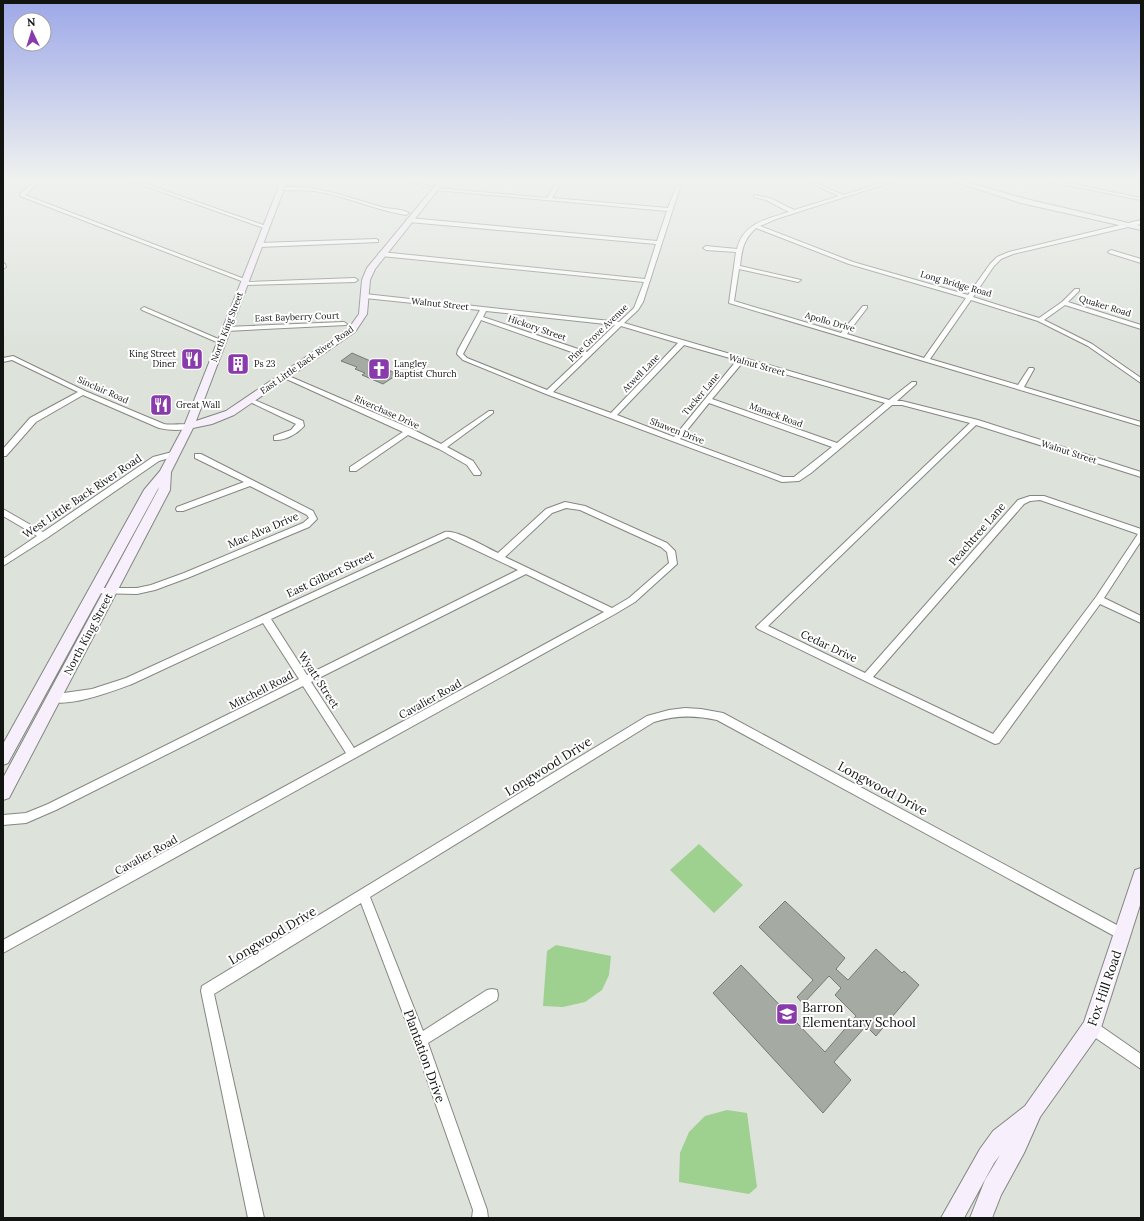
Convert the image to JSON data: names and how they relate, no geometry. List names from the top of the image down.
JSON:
{
  "streets": {
    "main road": ["North King Street", "East Little Back River Road", "Fox Hill Road"],
    "street": [
      "Long Bridge Road",
      "Walnut Street",
      "Quaker Road",
      "East Bayberry Court",
      "Apollo Drive",
      "Hickory Street",
      "Pine Grove Avenue",
      "Atwell Lane",
      "Sinclair Road",
      "Tucker Lane",
      "Riverchase Drive",
      "Manack Road",
      "Shawen Drive",
      "West Little Back River Road",
      "Mac Alva Drive",
      "Peachtree Lane",
      "East Gilbert Street",
      "Cedar Drive",
      "Wyatt Street",
      "Mitchell Road",
      "Cavalier Road",
      "Longwood Drive",
      "Plantation Drive"
    ]
  },
  "crossings": [
    ["Walnut Street", "Pine Grove Avenue"],
    ["Walnut Street", "East Little Back River Road"],
    ["Walnut Street", "Atwell Lane"],
    ["Walnut Street", "Tucker Lane"],
    ["Walnut Street", "Shawen Drive"],
    ["Walnut Street", "Cedar Drive"],
    ["East Bayberry Court", "North King Street"],
    ["North King Street", "East Little Back River Road"],
    ["North King Street", "Sinclair Road"],
    ["North King Street", "West Little Back River Road"],
    ["North King Street", "Mac Alva Drive"],
    ["North King Street", "East Gilbert Street"],
    ["Hickory Street", "Pine Grove Avenue"],
    ["Hickory Street", "Shawen Drive"],
    ["Pine Grove Avenue", "Shawen Drive"],
    ["East Little Back River Road", "Sinclair Road"],
    ["East Little Back River Road", "Riverchase Drive"],
    ["Atwell Lane", "Shawen Drive"],
    ["Tucker Lane", "Manack Road"],
    ["Tucker Lane", "Shawen Drive"],
    ["Manack Road", "Shawen Drive"],
    ["Peachtree Lane", "Cedar Drive"],
    ["East Gilbert Street", "Wyatt Street"],
    ["East Gilbert Street", "Mitchell Road"],
    ["East Gilbert Street", "Cavalier Road"],
    ["Wyatt Street", "Mitchell Road"],
    ["Wyatt Street", "Cavalier Road"],
    ["Longwood Drive", "Fox Hill Road"],
    ["Longwood Drive", "Plantation Drive"]
  ],
  "places": {
    "restaurant": ["King Street Diner", "Great Wall"],
    "building": ["Ps 23"],
    "church": ["Langley Baptist Church"],
    "school or university": ["Barron Elementary School"]
  },
  "north": "top"
}
